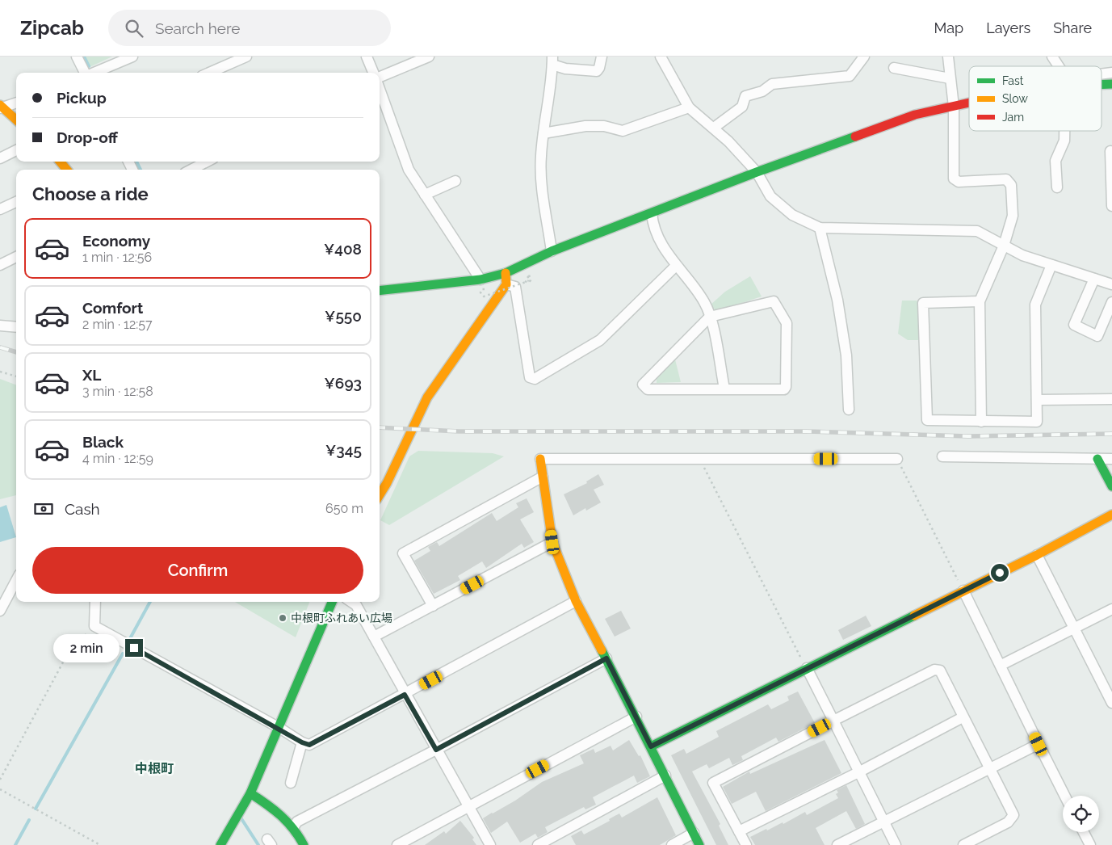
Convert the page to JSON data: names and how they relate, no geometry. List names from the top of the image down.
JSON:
{
  "districts": ["中根町"],
  "places": ["中根町ふれあい広場"],
  "legend": ["Fast", "Slow", "Jam"],
  "page": {
    "header": "Zipcab",
    "search": "Search here",
    "nav": ["Map", "Layers", "Share"],
    "banner": ["Pickup", "Drop-off"],
    "heading": "Choose a ride",
    "list": [
      {
        "name": "Economy",
        "note": "1 min · 12:56",
        "value": "¥408"
      },
      {
        "name": "Comfort",
        "note": "2 min · 12:57",
        "value": "¥550"
      },
      {
        "name": "XL",
        "note": "3 min · 12:58",
        "value": "¥693"
      },
      {
        "name": "Black",
        "note": "4 min · 12:59",
        "value": "¥345"
      }
    ],
    "pay": ["Cash", "650 m"],
    "buttons": "Confirm",
    "bubble": "2 min"
  }
}
